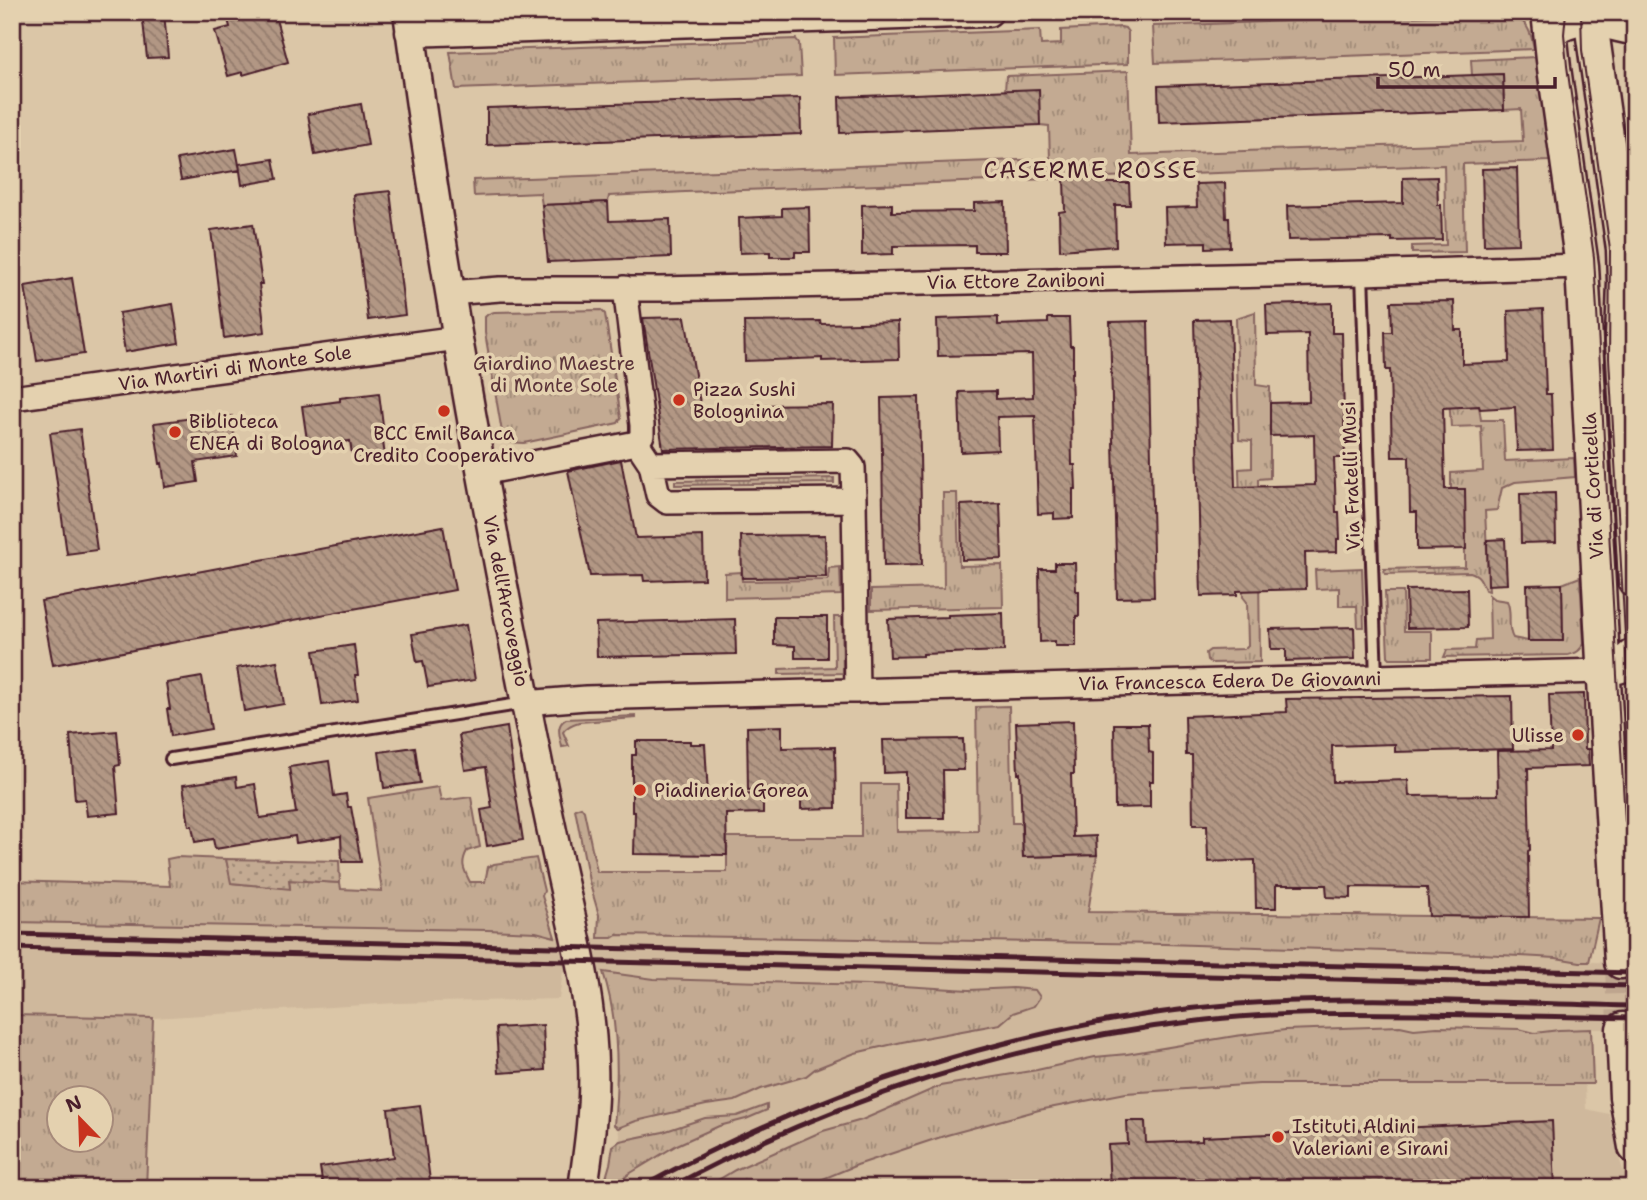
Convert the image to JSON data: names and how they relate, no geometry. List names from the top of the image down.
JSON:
{
  "streets": {
    "main road": ["Via di Corticella"],
    "street": [
      "Via Ettore Zaniboni",
      "Via Martiri di Monte Sole",
      "Via dell'Arcoveggio",
      "Via Francesca Edera De Giovanni"
    ],
    "lane": ["Via Fratelli Musi"]
  },
  "crossings": [
    ["Via Ettore Zaniboni", "Via Fratelli Musi"],
    ["Via Ettore Zaniboni", "Via di Corticella"],
    ["Via Ettore Zaniboni", "Via dell'Arcoveggio"],
    ["Via Martiri di Monte Sole", "Via dell'Arcoveggio"],
    ["Via Fratelli Musi", "Via Francesca Edera De Giovanni"],
    ["Via di Corticella", "Via Francesca Edera De Giovanni"],
    ["Via dell'Arcoveggio", "Via Francesca Edera De Giovanni"]
  ],
  "districts": ["CASERME ROSSE"],
  "parks": ["Giardino Maestre di Monte Sole"],
  "places": [
    "Pizza Sushi Bolognina",
    "BCC Emil Banca Credito Cooperativo",
    "Biblioteca ENEA di Bologna",
    "Ulisse",
    "Piadineria Gorea",
    "Istituti Aldini Valeriani e Sirani"
  ],
  "scale_bar": "50 m",
  "north": "top left"
}
